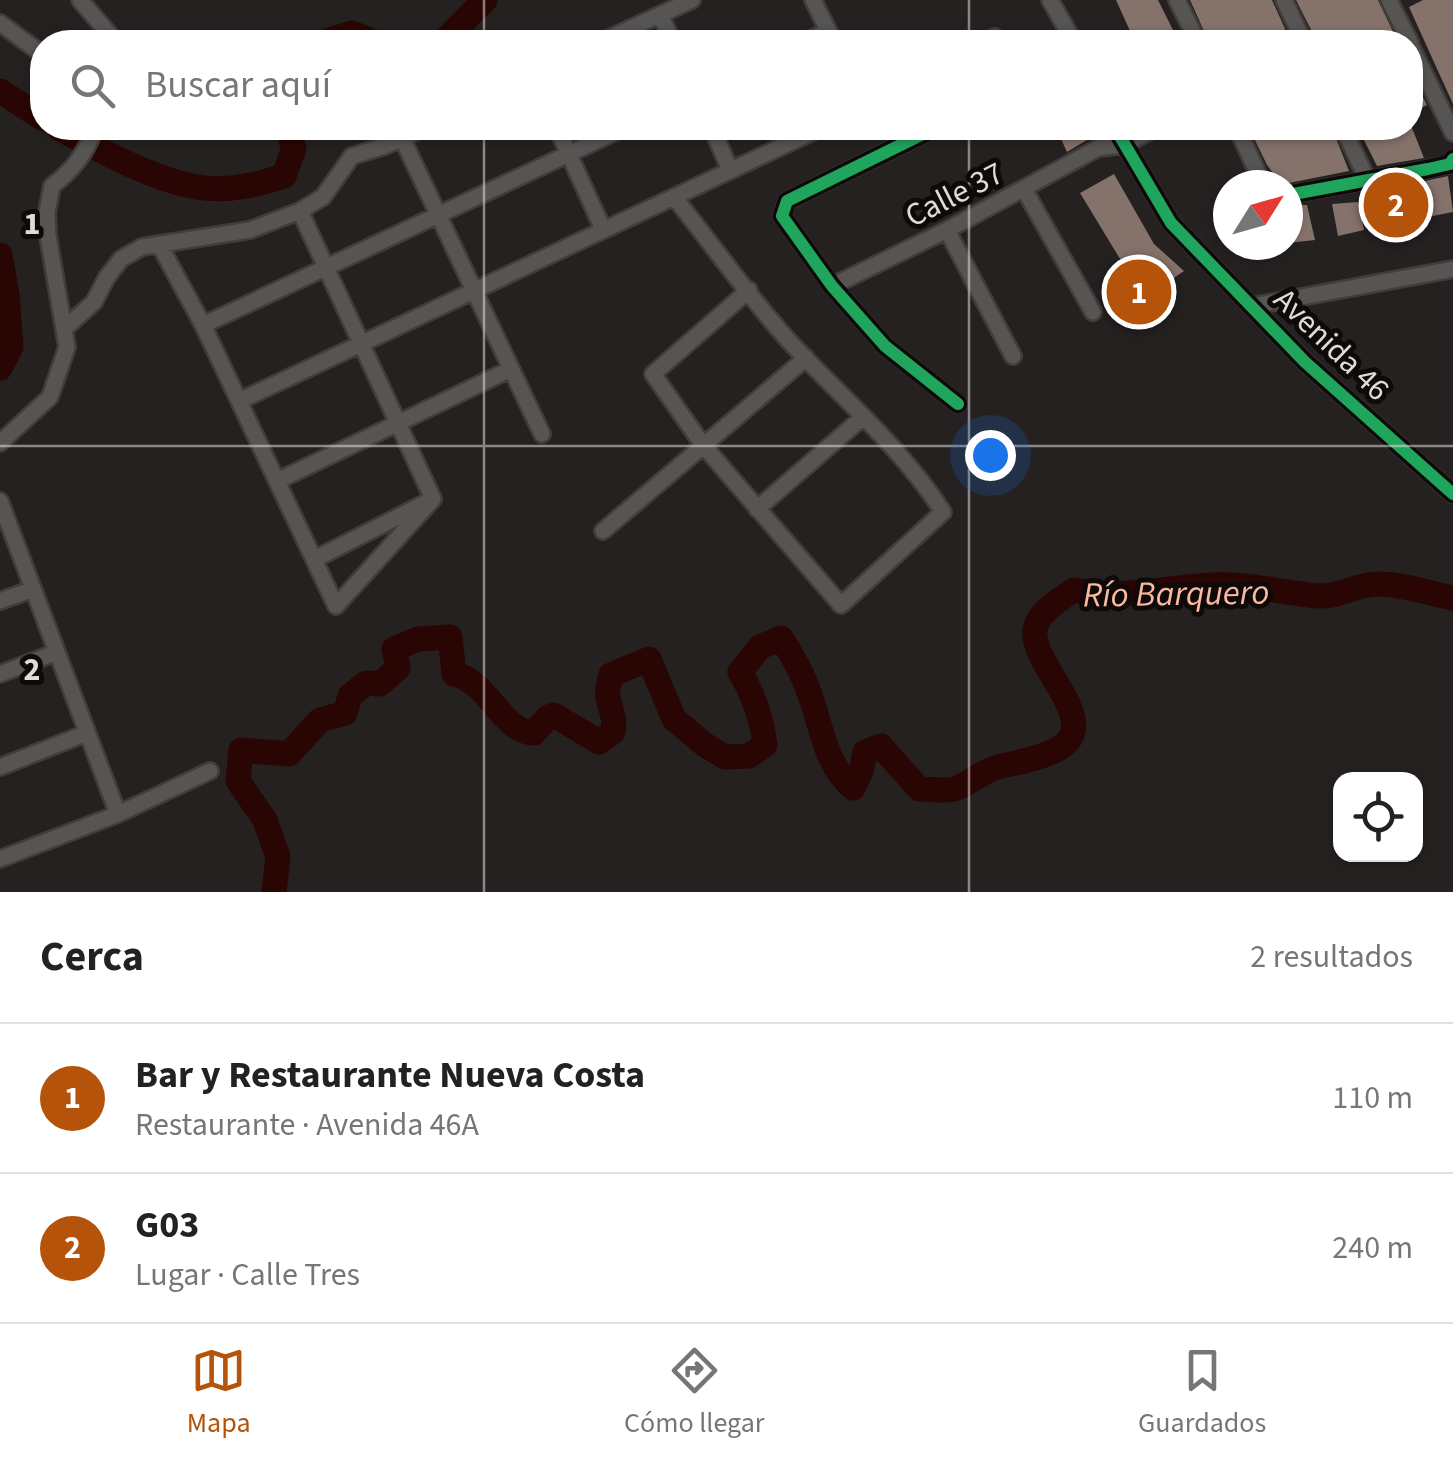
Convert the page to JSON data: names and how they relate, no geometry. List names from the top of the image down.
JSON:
{
  "streets": {
    "street": ["Calle 37", "Avenida 46"]
  },
  "crossings": [
    ["Calle 37", "Avenida 46"]
  ],
  "water": ["Río Barquero"],
  "north": "top right",
  "page": {
    "search": "Buscar aquí",
    "pins": ["2", "1"],
    "heading": ["Cerca", "2 resultados"],
    "list": [
      {
        "mark": "1",
        "name": "Bar y Restaurante Nueva Costa",
        "note": "Restaurante · Avenida 46A",
        "value": "110 m"
      },
      {
        "mark": "2",
        "name": "G03",
        "note": "Lugar · Calle Tres",
        "value": "240 m"
      }
    ],
    "nav": ["Mapa", "Cómo llegar", "Guardados"]
  },
  "grid": {
    "rows": ["1", "2"]
  }
}
